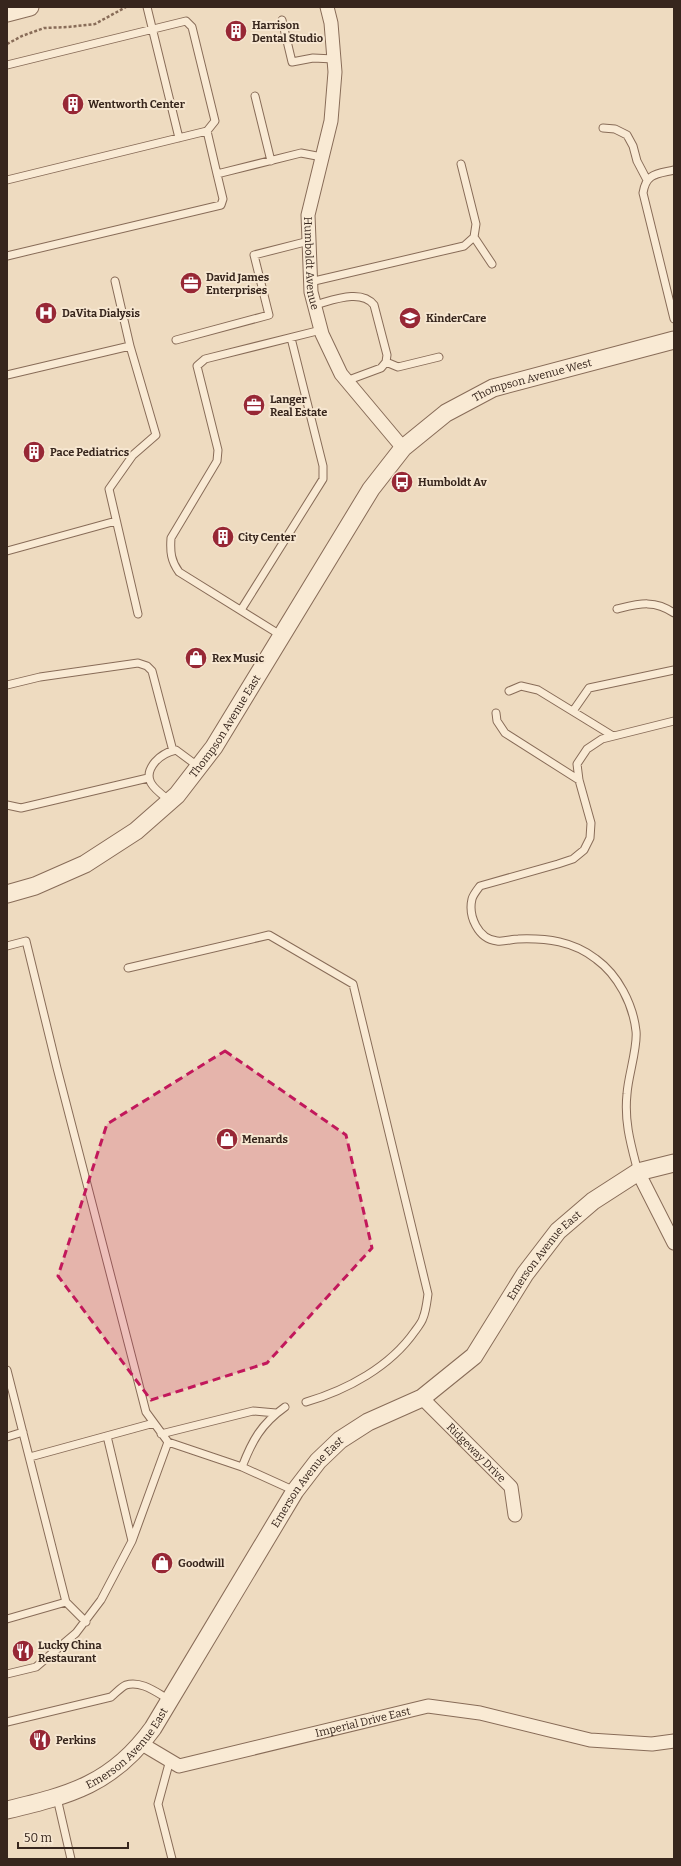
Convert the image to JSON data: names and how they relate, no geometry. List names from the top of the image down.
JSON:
{
  "streets": {
    "street": [
      "Humboldt Avenue",
      "Thompson Avenue West",
      "Thompson Avenue East",
      "Emerson Avenue East",
      "Ridgeway Drive",
      "Imperial Drive East"
    ]
  },
  "crossings": [
    ["Humboldt Avenue", "Thompson Avenue West"],
    ["Humboldt Avenue", "Thompson Avenue East"],
    ["Thompson Avenue West", "Thompson Avenue East"],
    ["Emerson Avenue East", "Ridgeway Drive"],
    ["Emerson Avenue East", "Imperial Drive East"]
  ],
  "places": {
    "building": [
      "Harrison Dental Studio",
      "Wentworth Center",
      "Pace Pediatrics",
      "City Center"
    ],
    "office": ["David James Enterprises", "Langer Real Estate"],
    "hospital": ["DaVita Dialysis"],
    "school or university": ["KinderCare"],
    "bus stop": ["Humboldt Av"],
    "shop": ["Rex Music", "Menards", "Goodwill"],
    "restaurant": ["Lucky China Restaurant", "Perkins"]
  },
  "scale_bar": "50 m"
}
